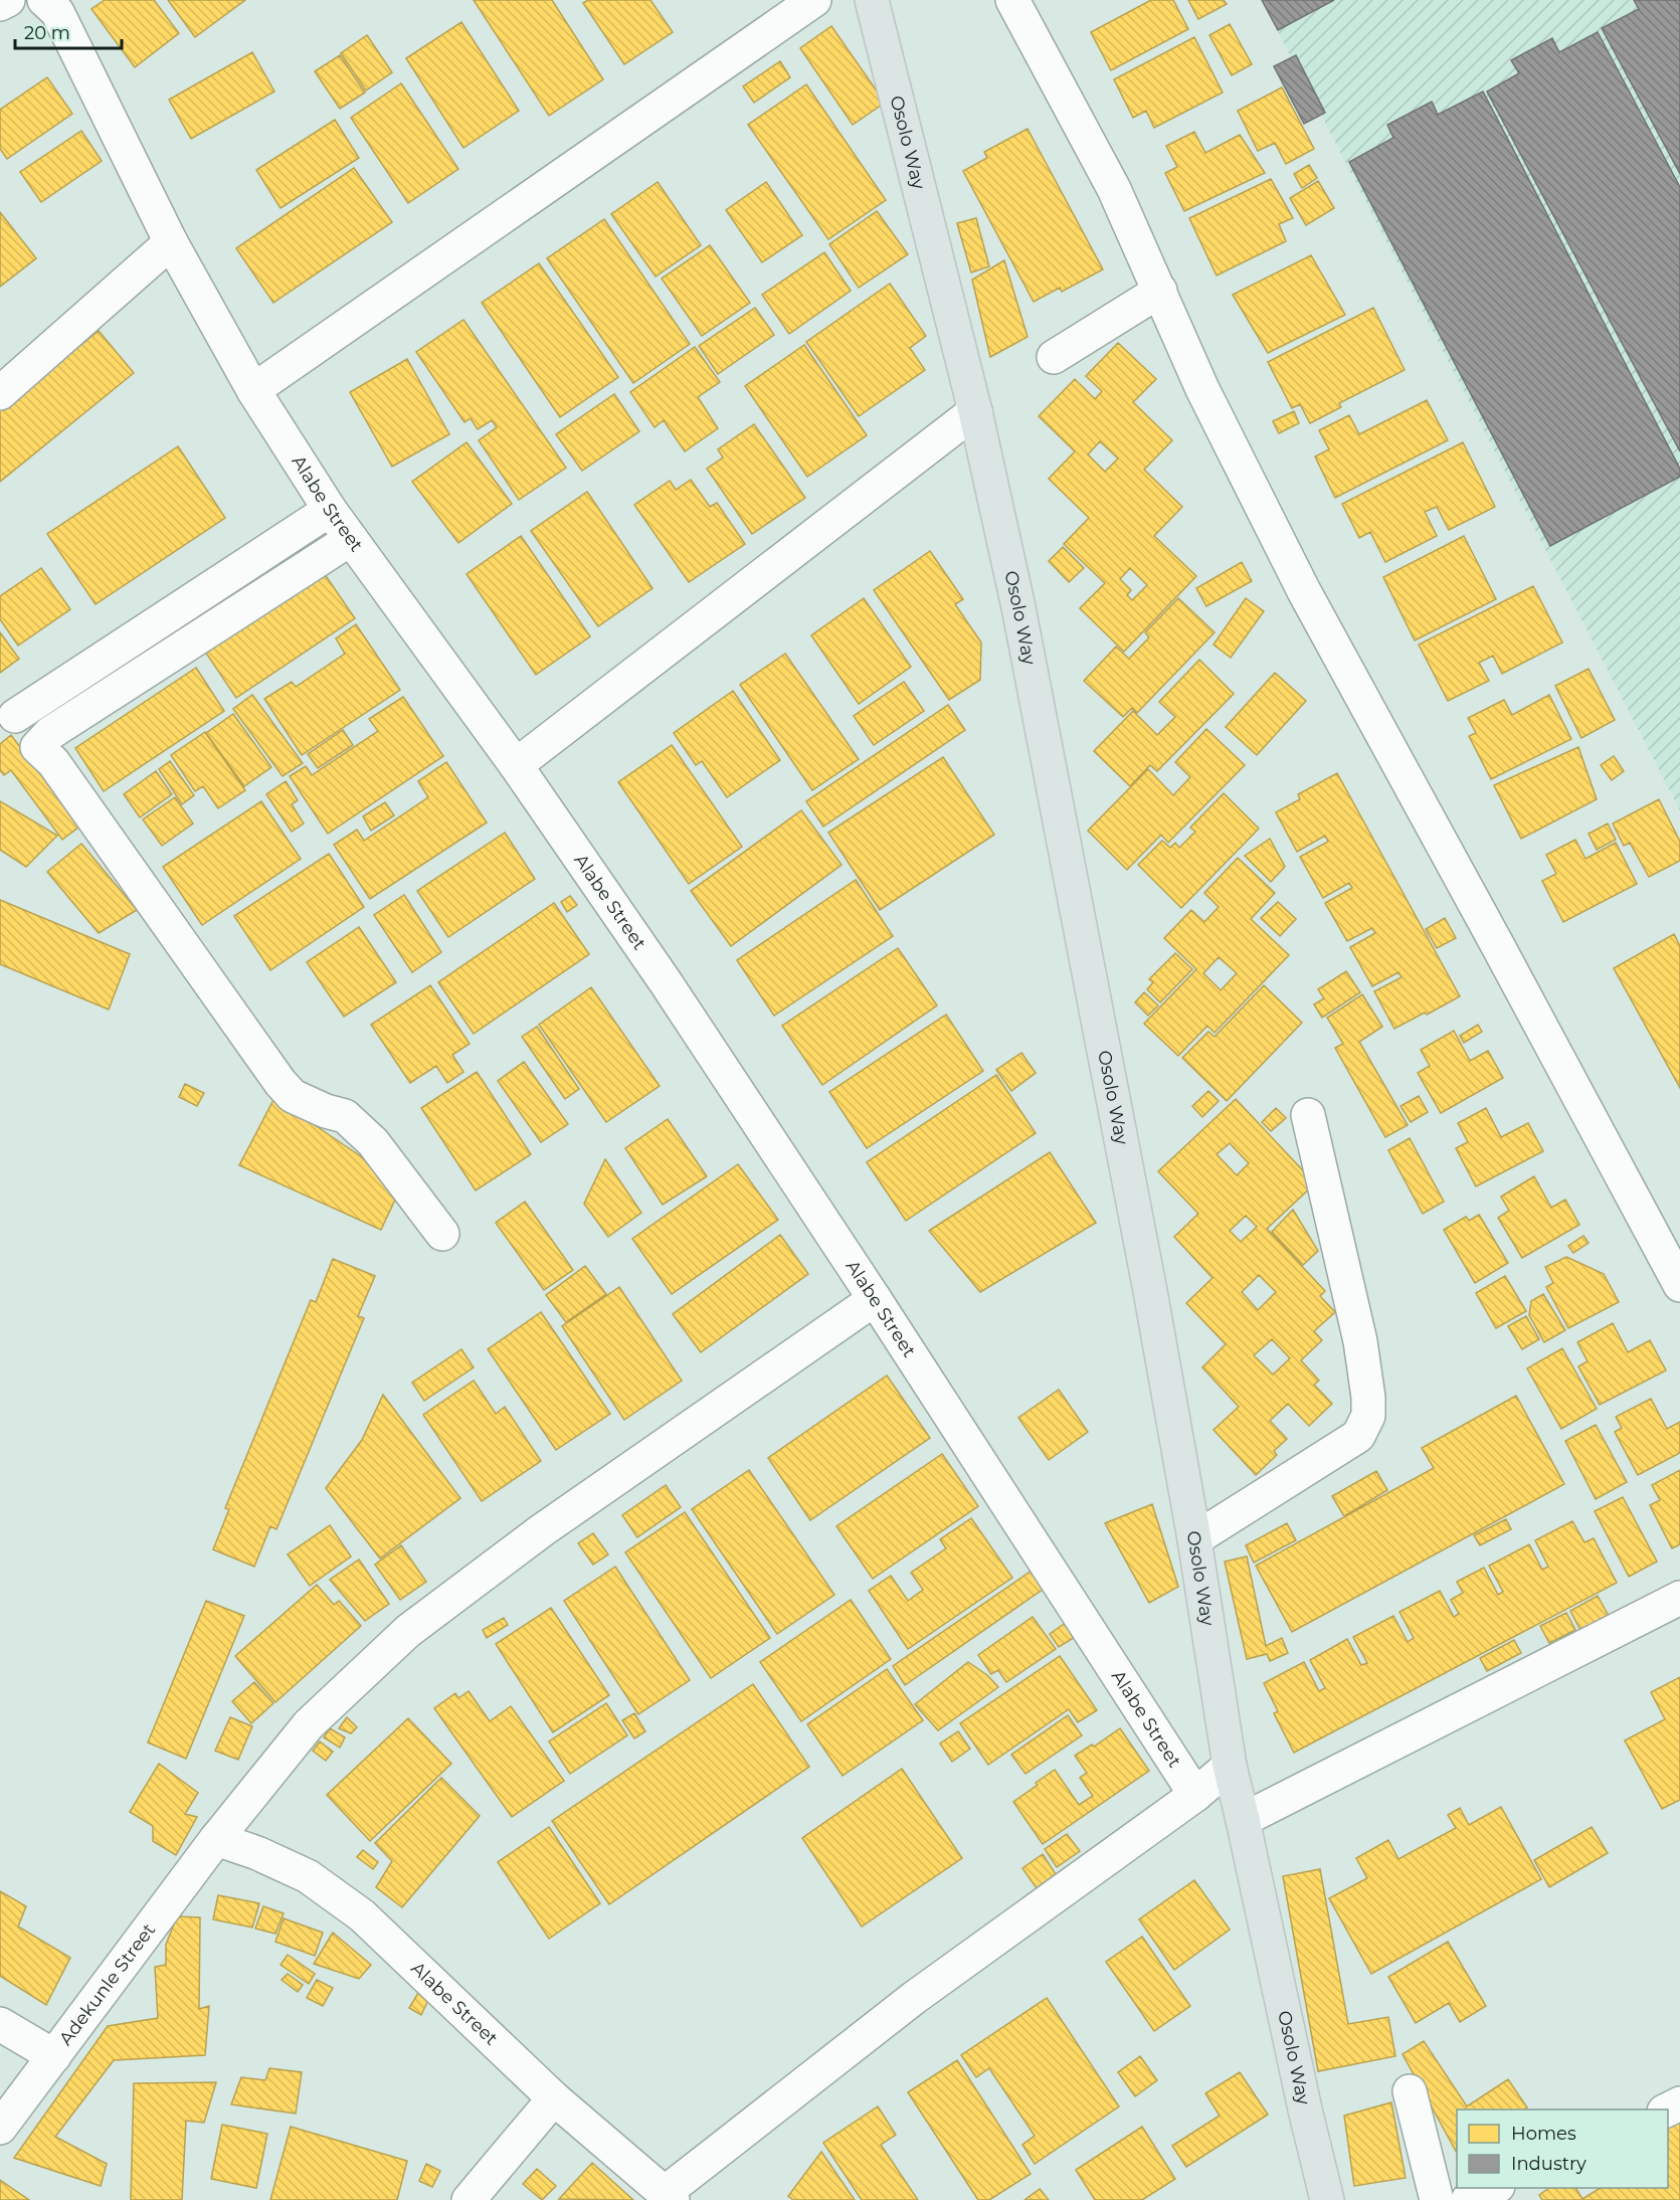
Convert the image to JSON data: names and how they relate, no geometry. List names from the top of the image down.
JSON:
{
  "streets": {
    "main road": ["Osolo Way"],
    "street": ["Alabe Street", "Adekunle Street"]
  },
  "crossings": [
    ["Alabe Street", "Adekunle Street"]
  ],
  "legend": ["Homes", "Industry"],
  "scale_bar": "20 m"
}
